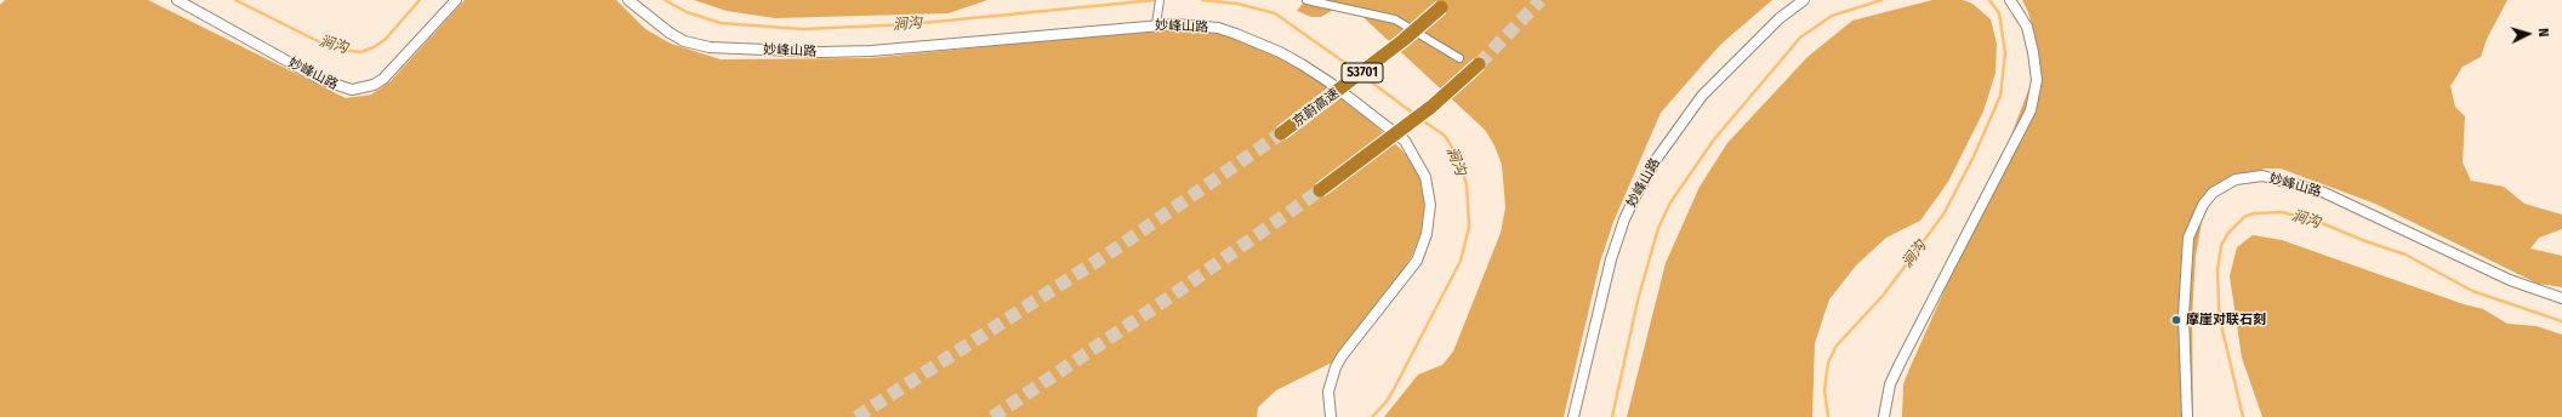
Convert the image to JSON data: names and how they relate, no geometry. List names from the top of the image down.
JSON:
{
  "streets": {
    "highway": ["S3701", "京蔚高速"],
    "street": ["妙峰山路"]
  },
  "water": ["涧沟"],
  "places": ["摩崖对联石刻"],
  "north": "right"
}
